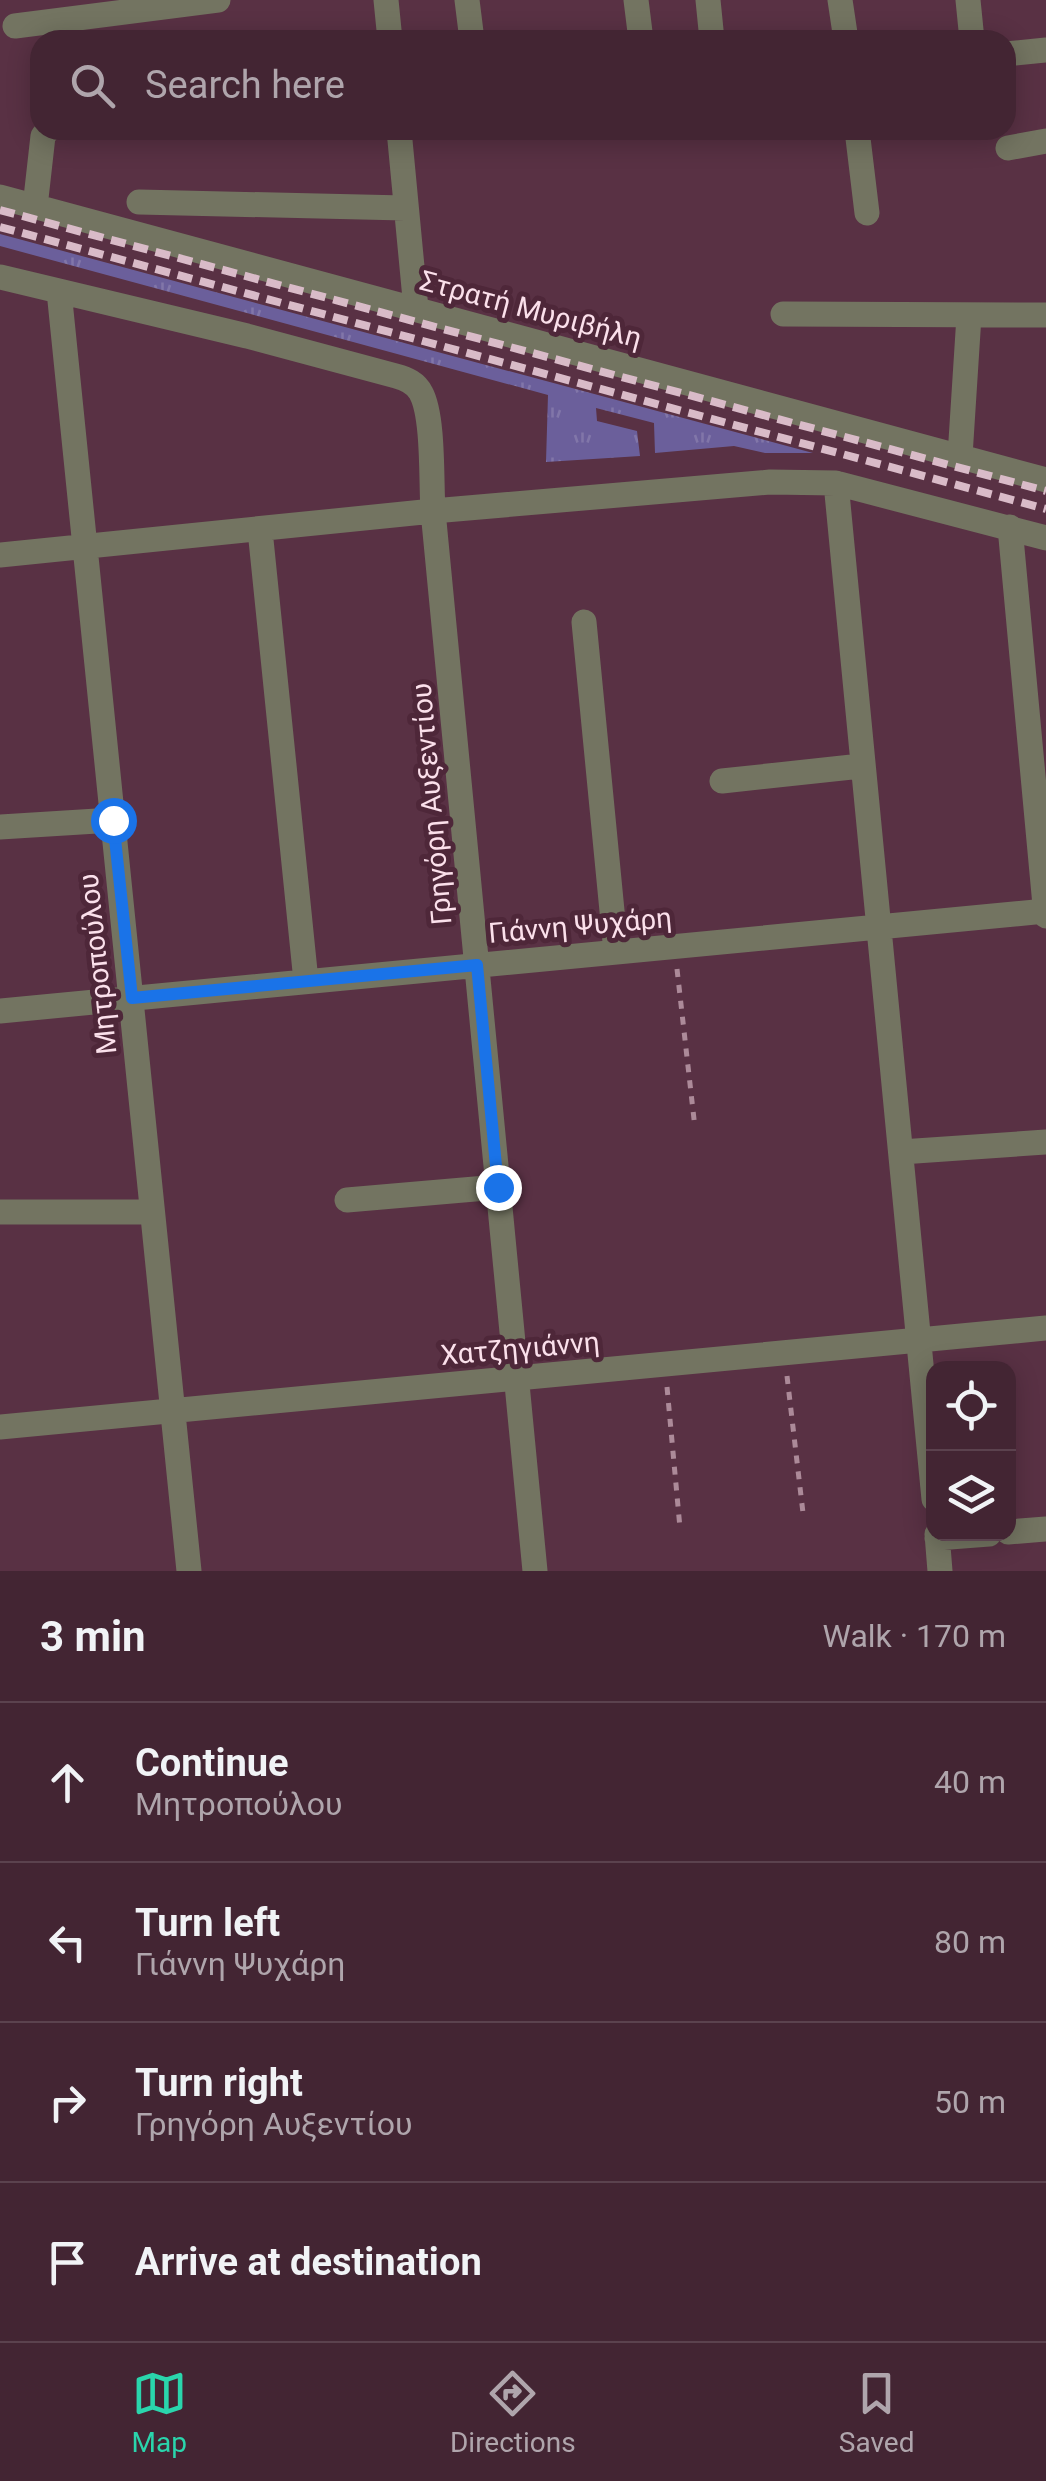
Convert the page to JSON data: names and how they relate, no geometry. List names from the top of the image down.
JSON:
{
  "streets": {
    "street": [
      "Στρατή Μυριβήλη",
      "Γρηγόρη Αυξεντίου",
      "Γιάννη Ψυχάρη",
      "Μητροπούλου",
      "Χατζηγιάννη"
    ]
  },
  "crossings": [
    ["Γρηγόρη Αυξεντίου", "Γιάννη Ψυχάρη"],
    ["Γρηγόρη Αυξεντίου", "Μητροπούλου"],
    ["Γρηγόρη Αυξεντίου", "Χατζηγιάννη"],
    ["Γιάννη Ψυχάρη", "Μητροπούλου"],
    ["Μητροπούλου", "Χατζηγιάννη"]
  ],
  "page": {
    "search": "Search here",
    "heading": ["3 min", "Walk · 170 m"],
    "list": [
      ["Continue", "Μητροπούλου", "40 m"],
      ["Turn left", "Γιάννη Ψυχάρη", "80 m"],
      ["Turn right", "Γρηγόρη Αυξεντίου", "50 m"],
      "Arrive at destination"
    ],
    "nav": ["Map", "Directions", "Saved"]
  }
}
